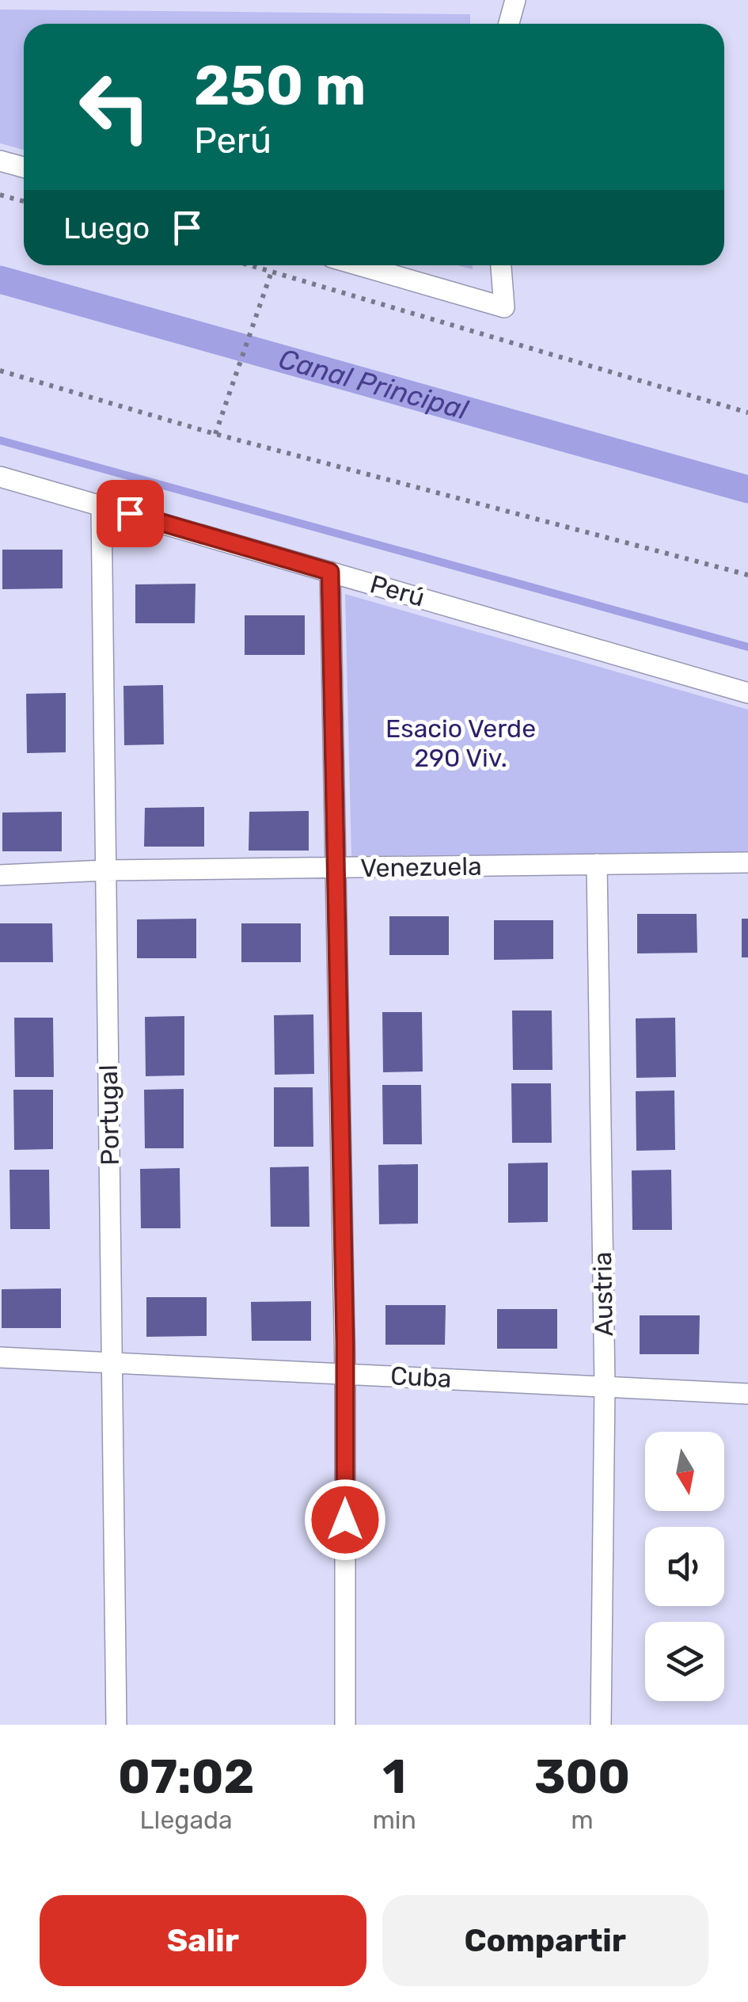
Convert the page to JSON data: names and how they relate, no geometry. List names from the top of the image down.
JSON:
{
  "streets": {
    "street": [
      "Perú",
      "Venezuela",
      "Portugal",
      "Austria",
      "Cuba"
    ]
  },
  "crossings": [
    ["Perú", "Portugal"],
    ["Venezuela", "Portugal"],
    ["Venezuela", "Austria"],
    ["Portugal", "Cuba"],
    ["Austria", "Cuba"]
  ],
  "water": ["Canal Principal"],
  "parks": ["Esacio Verde 290 Viv."],
  "north": "bottom",
  "page": {
    "turn": ["250 m", "Perú"],
    "then": "Luego",
    "eta": [
      "07:02",
      "Llegada",
      "1",
      "min",
      "300",
      "m"
    ],
    "buttons": ["Salir", "Compartir"]
  }
}
